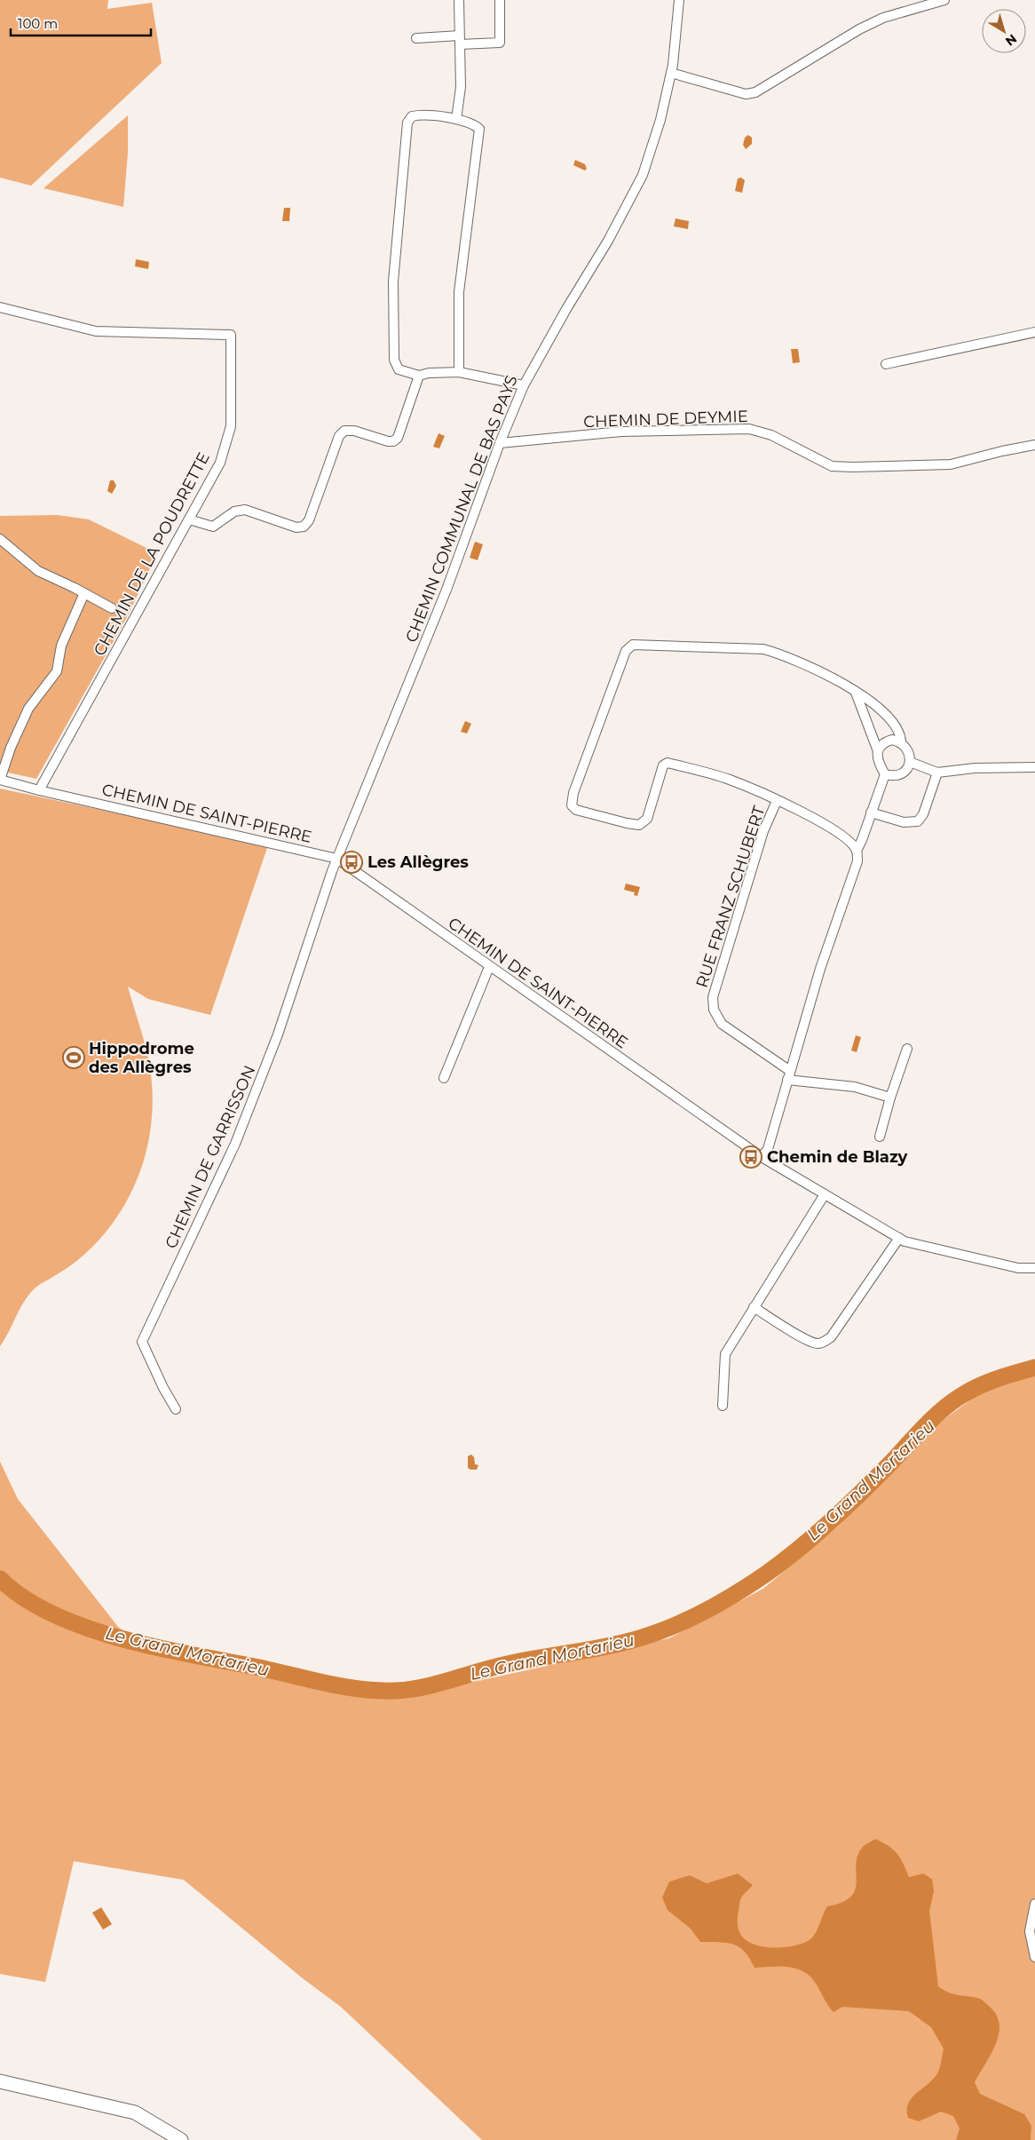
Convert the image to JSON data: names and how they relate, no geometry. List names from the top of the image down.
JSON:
{
  "streets": {
    "street": [
      "CHEMIN DE DEYMIE",
      "CHEMIN COMMUNAL DE BAS PAYS",
      "CHEMIN DE LA POUDRETTE",
      "CHEMIN DE SAINT-PIERRE",
      "RUE FRANZ SCHUBERT",
      "CHEMIN DE GARRISSON"
    ]
  },
  "crossings": [
    ["CHEMIN DE DEYMIE", "CHEMIN COMMUNAL DE BAS PAYS"],
    ["CHEMIN COMMUNAL DE BAS PAYS", "CHEMIN DE SAINT-PIERRE"],
    ["CHEMIN COMMUNAL DE BAS PAYS", "CHEMIN DE GARRISSON"],
    ["CHEMIN DE LA POUDRETTE", "CHEMIN DE SAINT-PIERRE"],
    ["CHEMIN DE SAINT-PIERRE", "CHEMIN DE GARRISSON"]
  ],
  "water": ["Le Grand Mortarieu"],
  "places": {
    "bus stop": ["Les Allègres", "Chemin de Blazy"],
    "sports": ["Hippodrome des Allègres"]
  },
  "scale_bar": "100 m",
  "north": "bottom right"
}
